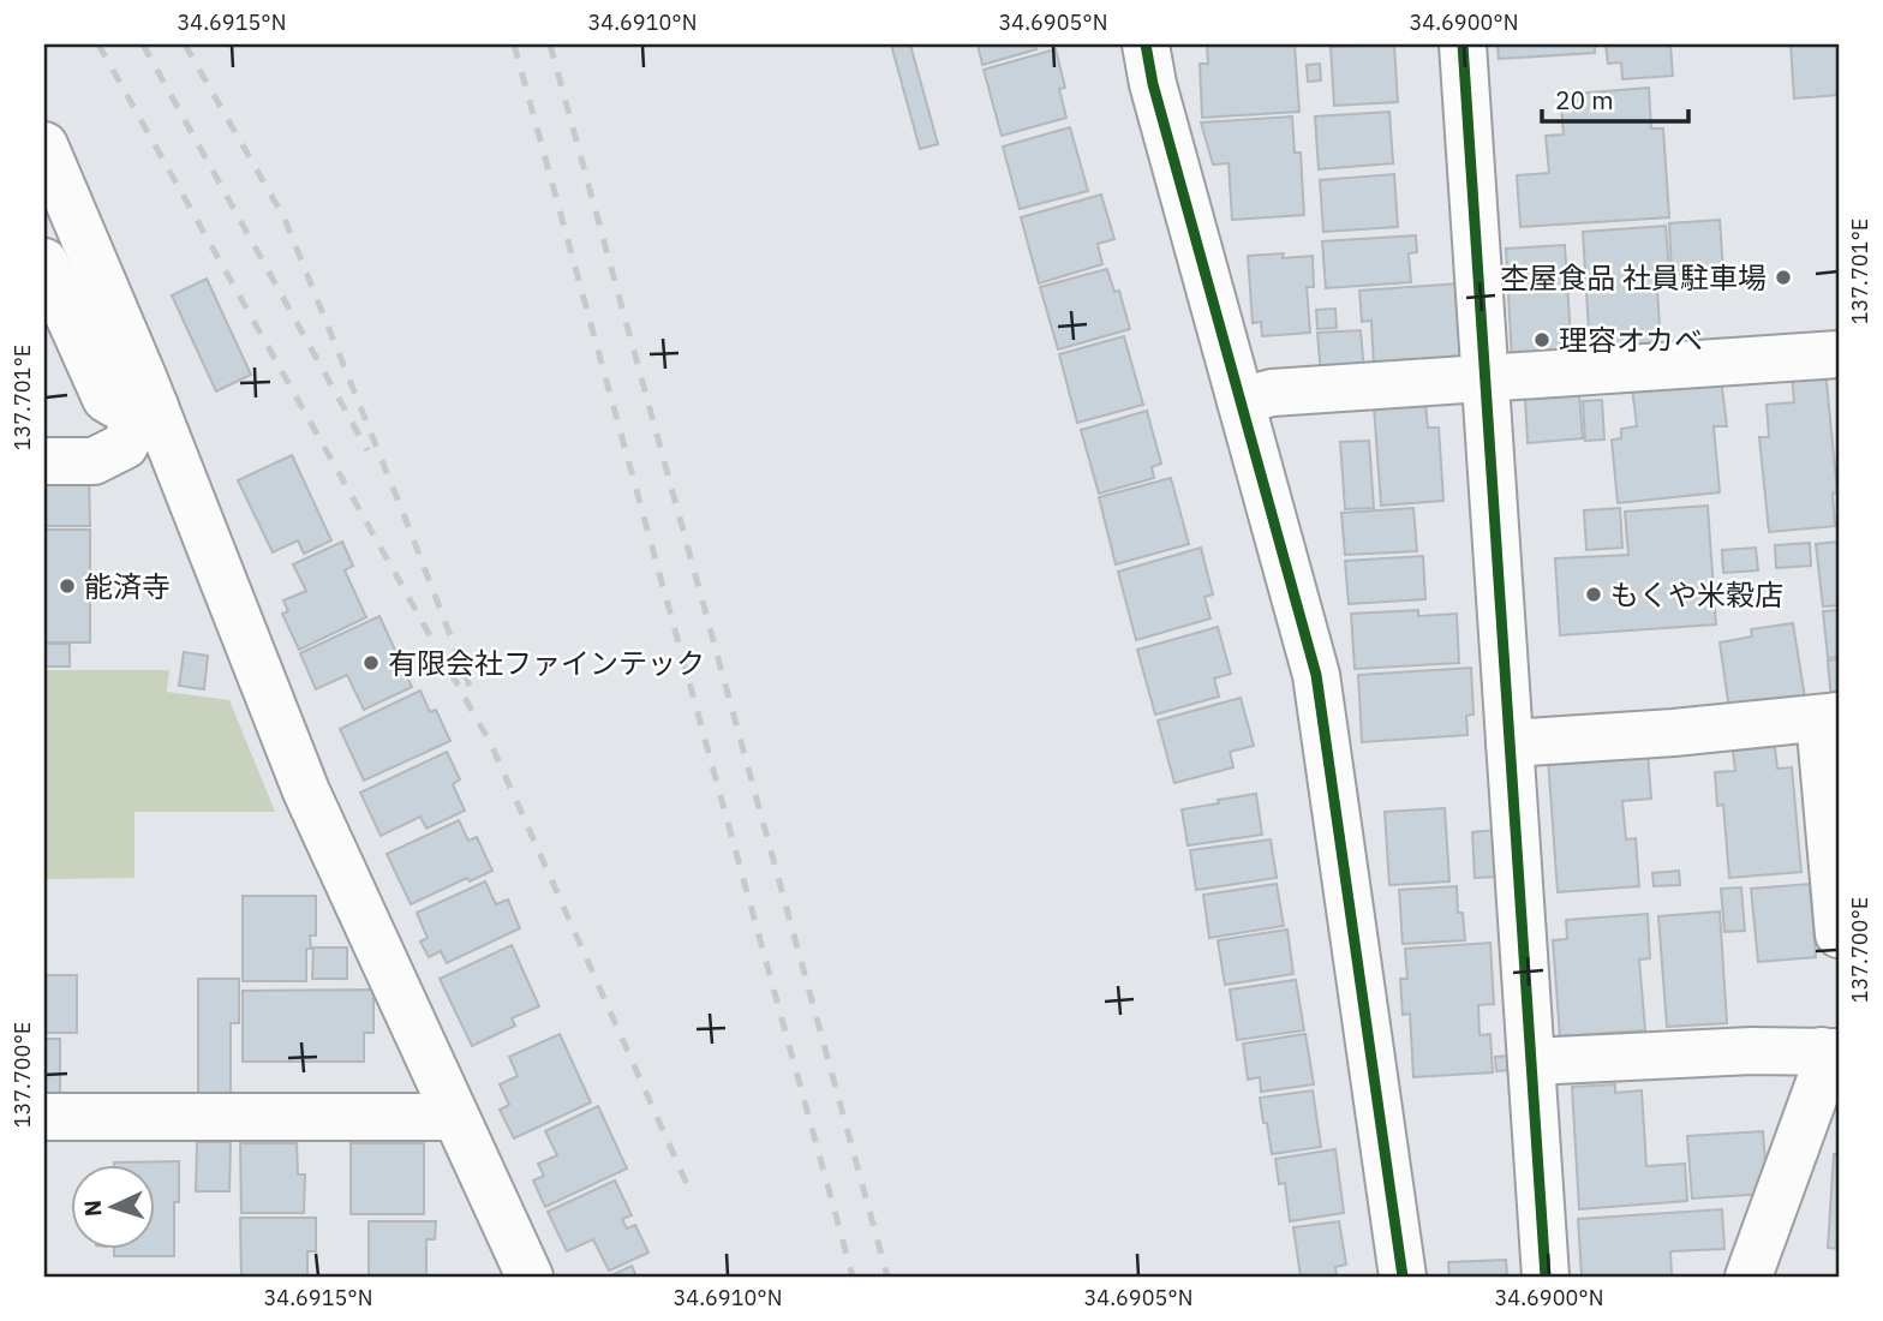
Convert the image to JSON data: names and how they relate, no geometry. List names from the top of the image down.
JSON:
{
  "places": [
    "杢屋食品 社員駐車場",
    "理容オカベ",
    "能済寺",
    "もくや米穀店",
    "有限会社ファインテック"
  ],
  "scale_bar": "20 m",
  "north": "left",
  "coordinates": [
    "34.6915°N",
    "34.6910°N",
    "34.6905°N",
    "34.6900°N",
    "137.701°E",
    "137.700°E"
  ]
}
